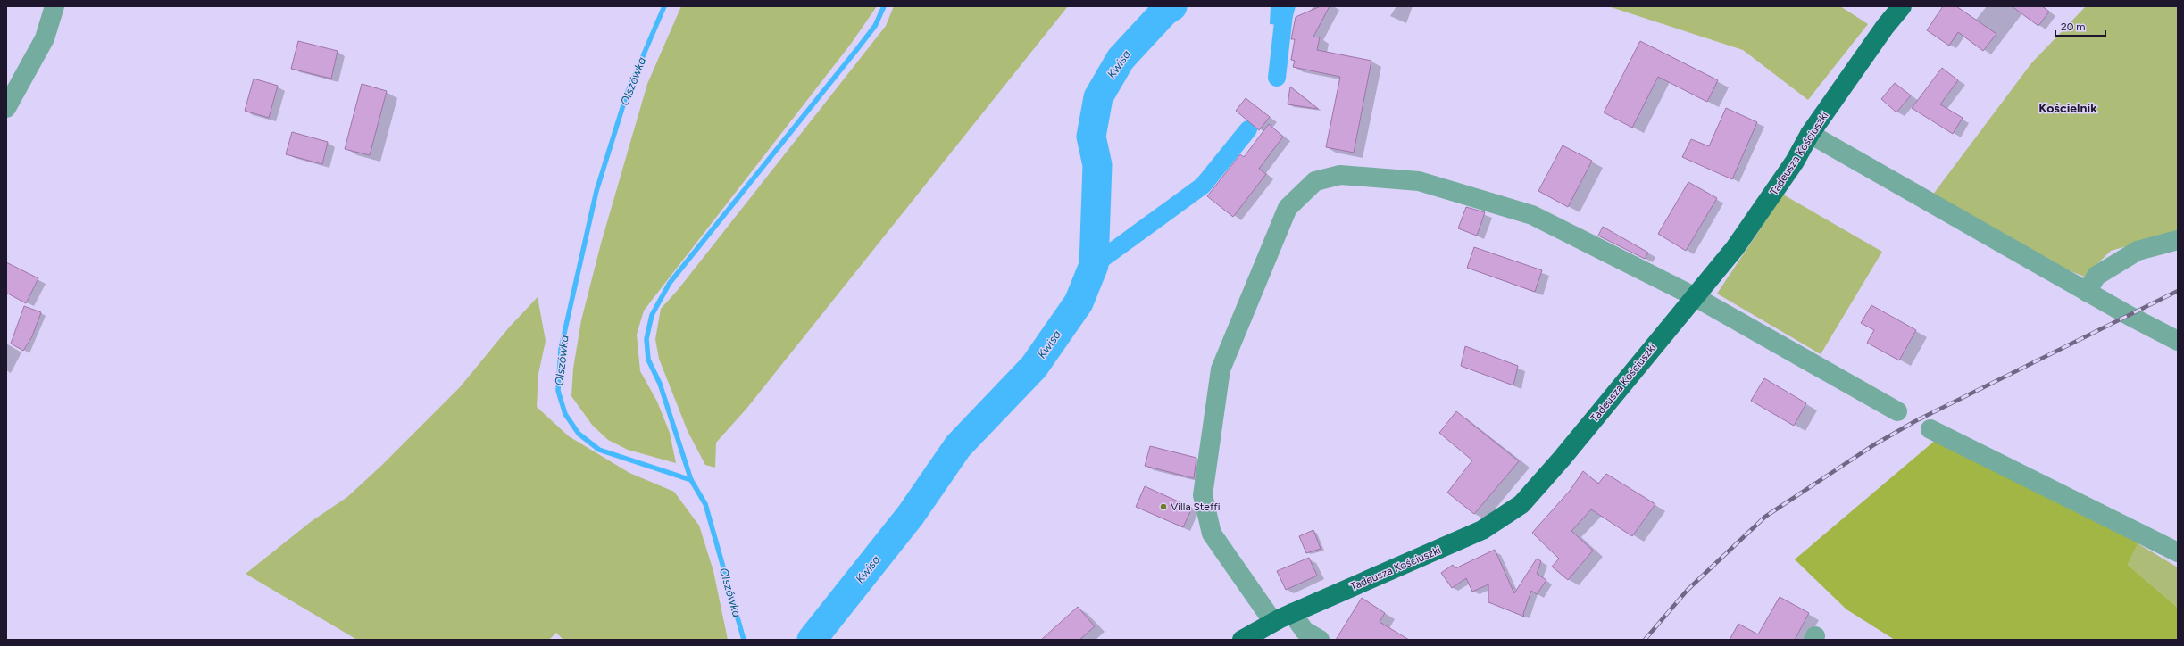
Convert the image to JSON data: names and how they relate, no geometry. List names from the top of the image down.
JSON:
{
  "streets": {
    "main road": ["Tadeusza Kościuszki"]
  },
  "districts": ["Kościelnik"],
  "water": ["Kwisa", "Olszówka"],
  "places": ["Villa Steffi"],
  "scale_bar": "20 m"
}
